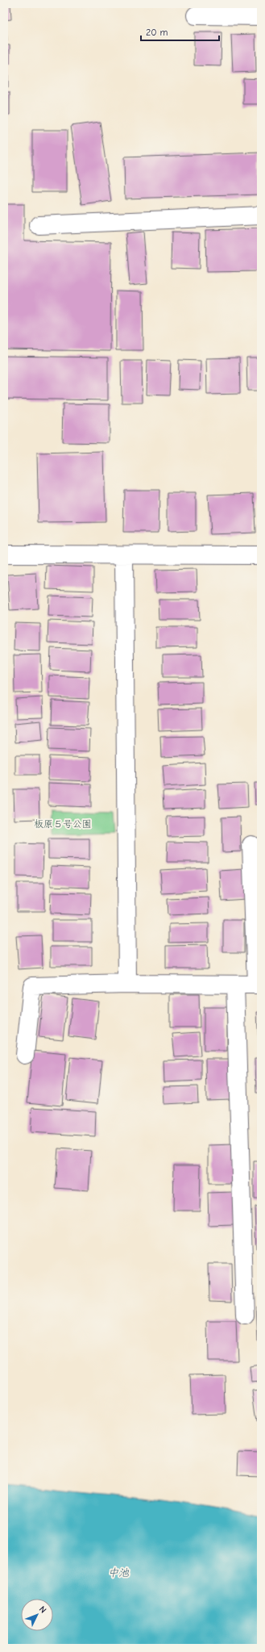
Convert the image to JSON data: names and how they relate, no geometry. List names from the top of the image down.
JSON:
{
  "water": ["中池"],
  "parks": ["板原５号公園"],
  "scale_bar": "20 m",
  "north": "top right"
}
